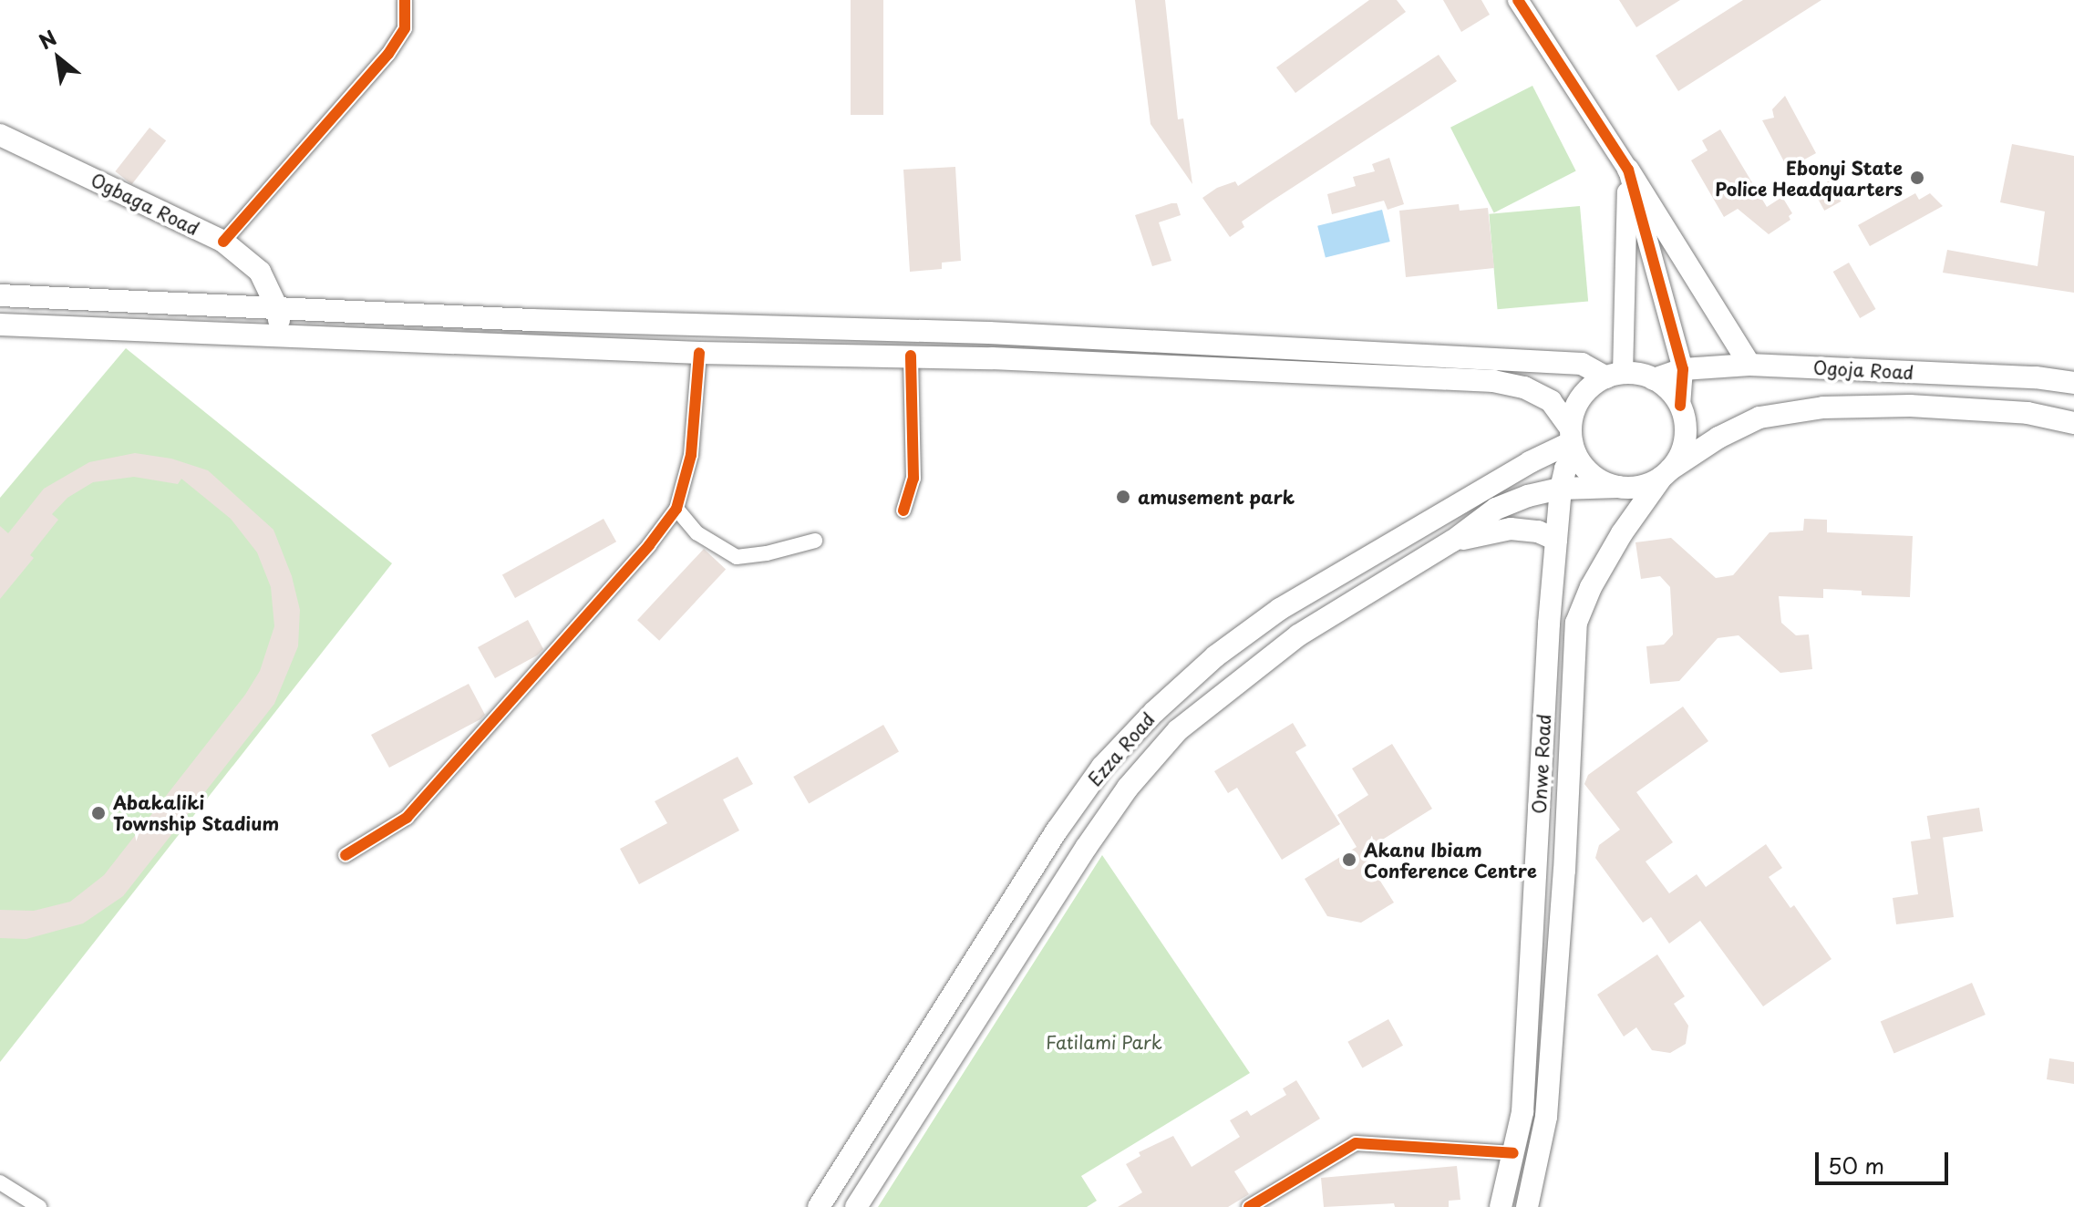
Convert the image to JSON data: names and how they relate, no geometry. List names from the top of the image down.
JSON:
{
  "streets": {
    "main road": [
      "Ogbaga Road",
      "Ogoja Road",
      "Ezza Road",
      "Onwe Road"
    ]
  },
  "crossings": [
    ["Ogoja Road", "Ezza Road"],
    ["Ogoja Road", "Onwe Road"],
    ["Ezza Road", "Onwe Road"]
  ],
  "parks": ["Fatilami Park"],
  "places": [
    "Ebonyi State Police Headquarters",
    "amusement park",
    "Abakaliki Township Stadium",
    "Akanu Ibiam Conference Centre"
  ],
  "scale_bar": "50 m",
  "north": "top left"
}
